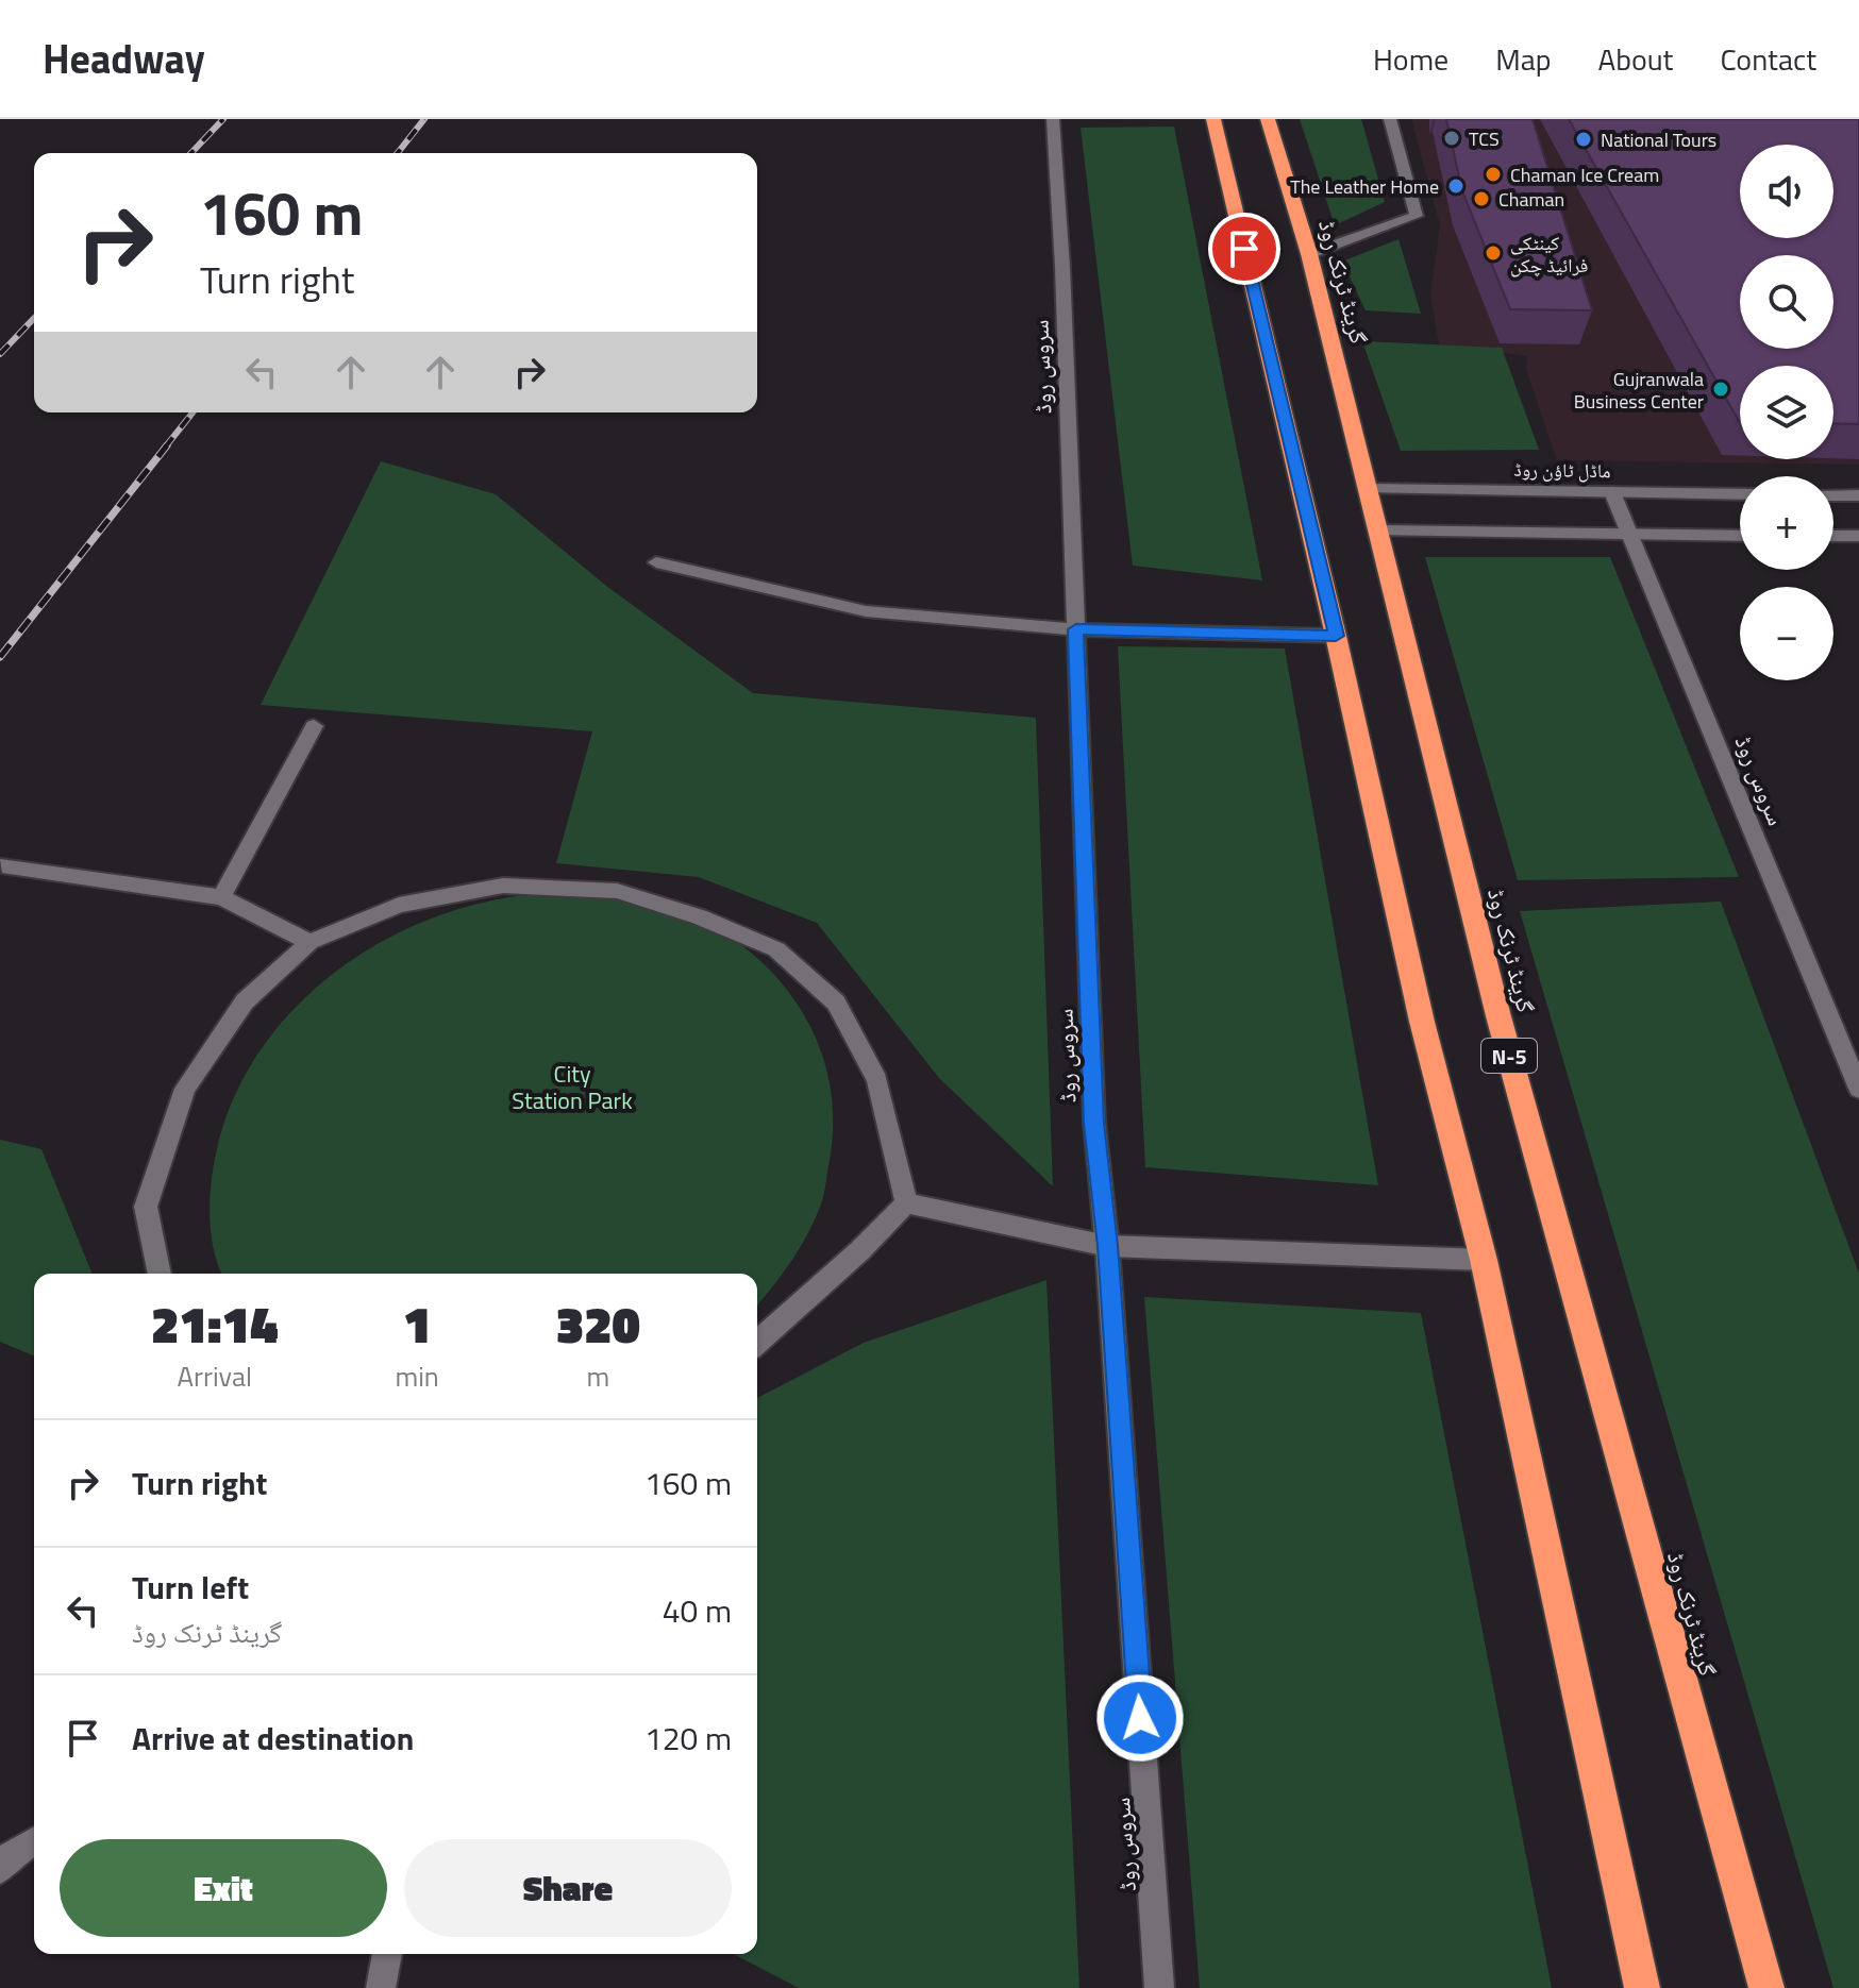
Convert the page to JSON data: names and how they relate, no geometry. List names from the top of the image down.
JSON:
{
  "streets": {
    "highway": ["گرینڈ ٹرنک روڈ", "N-5"],
    "street": ["سروس روڈ", "ماڈل ٹاؤن روڈ"]
  },
  "crossings": [
    ["گرینڈ ٹرنک روڈ", "ماڈل ٹاؤن روڈ"],
    ["سروس روڈ", "ماڈل ٹاؤن روڈ"]
  ],
  "parks": ["City Station Park"],
  "places": [
    "TCS",
    "National Tours",
    "Chaman Ice Cream",
    "The Leather Home",
    "Chaman",
    "کینٹکی فرائیڈ چکن",
    "Gujranwala Business Center"
  ],
  "page": {
    "header": "Headway",
    "nav": [
      "Home",
      "Map",
      "About",
      "Contact"
    ],
    "map_buttons": ["+", "−"],
    "turn": ["160 m", "Turn right"],
    "eta": [
      "21:14",
      "Arrival",
      "1",
      "min",
      "320",
      "m"
    ],
    "list": [
      {
        "name": "Turn right",
        "value": "160 m"
      },
      {
        "name": "Turn left",
        "note": "گرینڈ ٹرنک روڈ",
        "value": "40 m"
      },
      {
        "name": "Arrive at destination",
        "value": "120 m"
      }
    ],
    "buttons": ["Exit", "Share"]
  }
}
